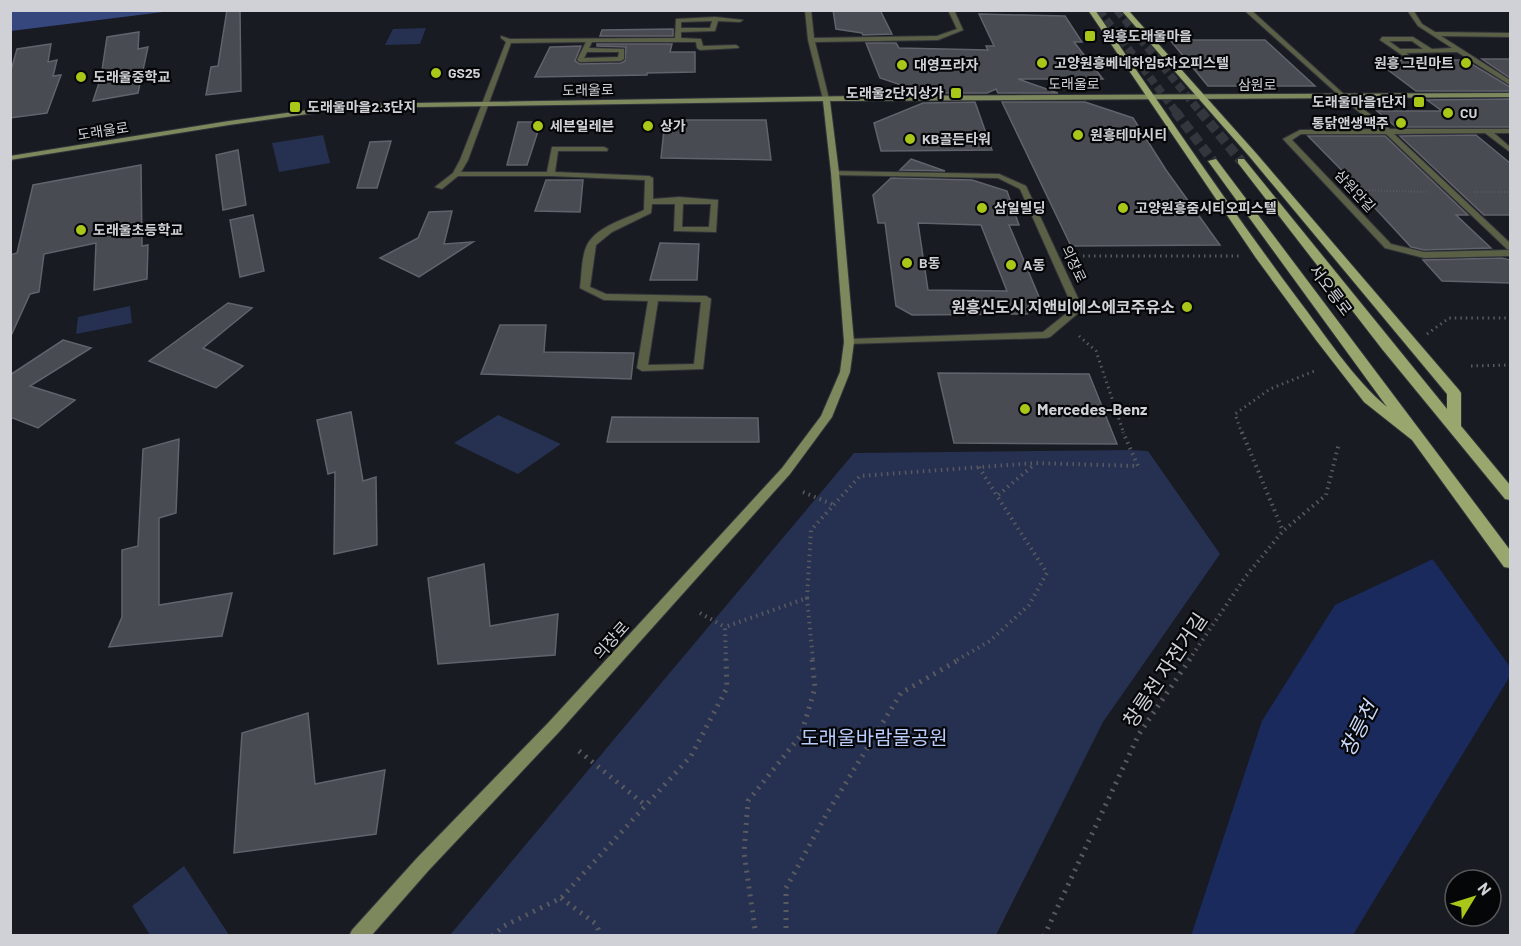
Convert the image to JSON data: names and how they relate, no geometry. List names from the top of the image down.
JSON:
{
  "streets": {
    "main road": [
      "도래울로",
      "삼원로",
      "의장로",
      "서오릉로"
    ],
    "street": ["삼원안길"],
    "path": ["창릉천 자전거길"]
  },
  "crossings": [
    ["도래울로", "삼원로"],
    ["도래울로", "의장로"]
  ],
  "water": ["창릉천"],
  "parks": ["도래울바람물공원"],
  "places": {
    "transit": [
      "원흥도래울마을",
      "도래울2단지상가",
      "도래울마을1단지",
      "도래울마을2.3단지"
    ],
    "other": [
      "고양원흥베네하임5차오피스텔",
      "원흥 그린마트",
      "대영프라자",
      "GS25",
      "도래울중학교",
      "CU",
      "통닭앤생맥주",
      "세븐일레븐",
      "상가",
      "원흥테마시티",
      "KB골든타워",
      "삼일빌딩",
      "고양원흥줌시티오피스텔",
      "도래울초등학교",
      "B동",
      "A동",
      "원흥신도시 지앤비에스에코주유소",
      "Mercedes-Benz"
    ]
  },
  "north": "top right"
}
